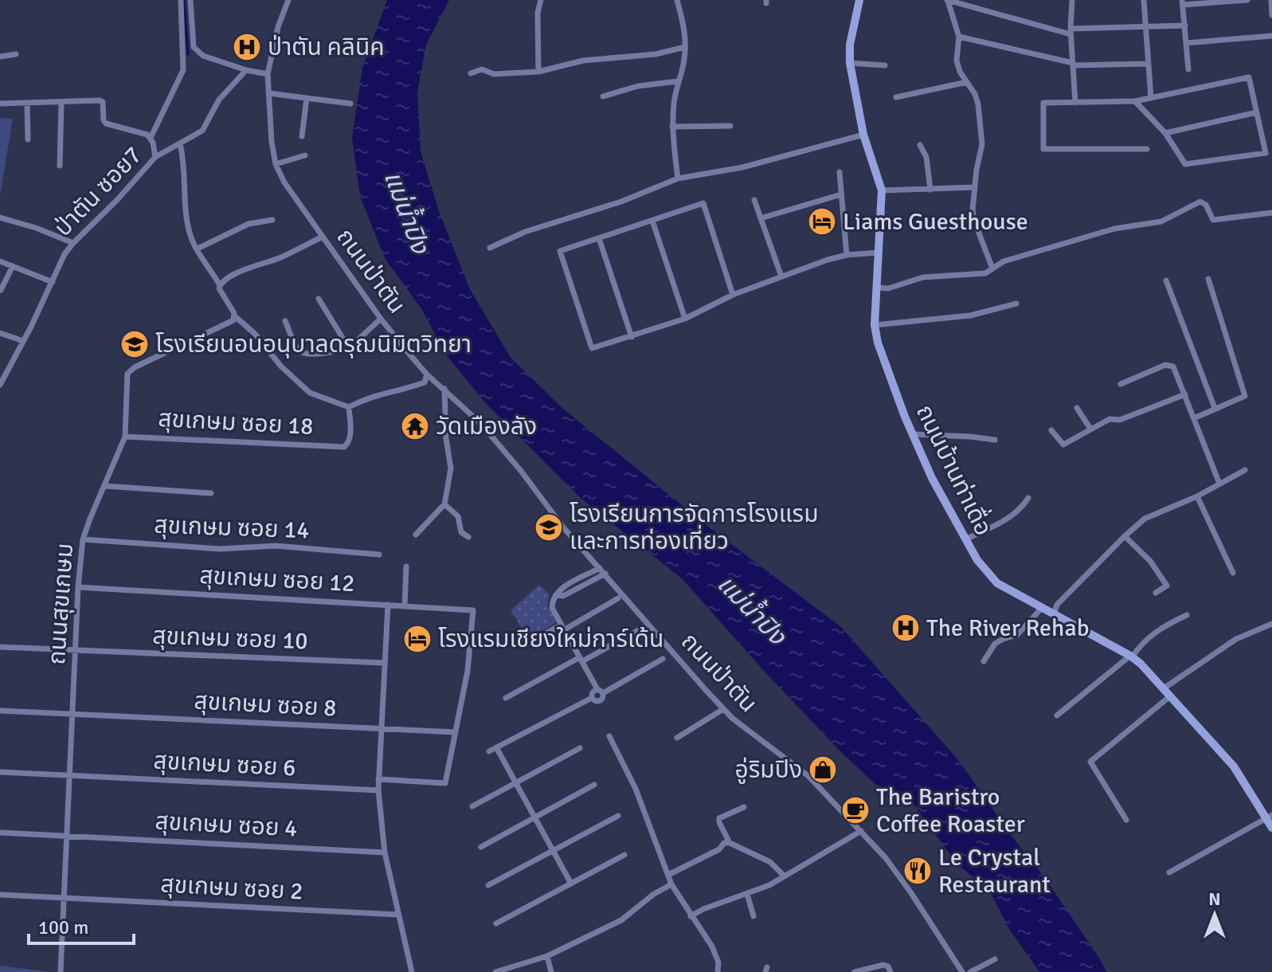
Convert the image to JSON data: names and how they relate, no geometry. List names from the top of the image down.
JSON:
{
  "streets": {
    "street": [
      "ป่าตัน ซอย7",
      "ถนนป่าตัน",
      "สุขเกษม ซอย 18",
      "ถนนบ้านท่าเดื่อ",
      "สุขเกษม ซอย 14",
      "สุขเกษม ซอย 12",
      "ถนนสุขเกษม",
      "สุขเกษม ซอย 10",
      "สุขเกษม ซอย 8",
      "สุขเกษม ซอย 6",
      "สุขเกษม ซอย 4",
      "สุขเกษม ซอย 2"
    ]
  },
  "crossings": [
    ["สุขเกษม ซอย 18", "ถนนสุขเกษม"],
    ["สุขเกษม ซอย 14", "ถนนสุขเกษม"],
    ["สุขเกษม ซอย 12", "ถนนสุขเกษม"],
    ["สุขเกษม ซอย 12", "สุขเกษม ซอย 8"],
    ["ถนนสุขเกษม", "สุขเกษม ซอย 10"],
    ["ถนนสุขเกษม", "สุขเกษม ซอย 8"],
    ["ถนนสุขเกษม", "สุขเกษม ซอย 6"],
    ["ถนนสุขเกษม", "สุขเกษม ซอย 4"],
    ["ถนนสุขเกษม", "สุขเกษม ซอย 2"]
  ],
  "water": ["แม่น้ำปิง"],
  "places": {
    "hospital": ["ป่าตัน คลินิค", "The River Rehab"],
    "hotel": ["Liams Guesthouse", "โรงแรมเชียงใหม่การ์เด้น"],
    "school or university": ["โรงเรียนอนอนุบาลดรุฌนิมิตวิทยา", "โรงเรียนการจัดการโรงแรม และการท่องเที่ยว"],
    "temple": ["วัดเมืองลัง"],
    "shop": ["อู่ริมปิง"],
    "cafe": ["The Baristro Coffee Roaster"],
    "restaurant": ["Le Crystal Restaurant"]
  },
  "scale_bar": "100 m",
  "north": "top"
}
